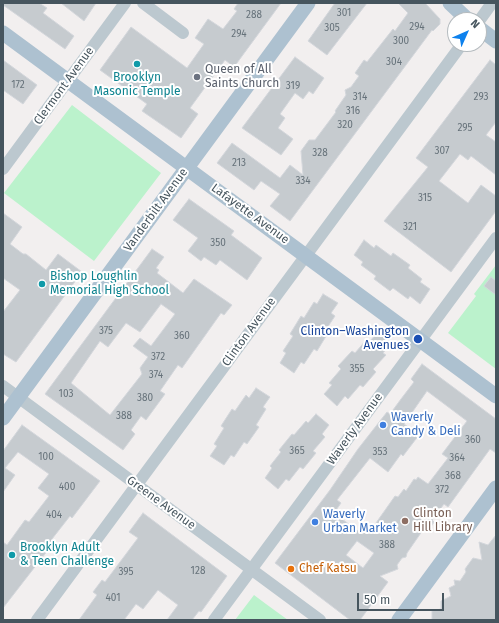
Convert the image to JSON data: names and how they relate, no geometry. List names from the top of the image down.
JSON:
{
  "streets": {
    "main road": ["Vanderbilt Avenue", "Lafayette Avenue"],
    "street": [
      "Clermont Avenue",
      "Clinton Avenue",
      "Waverly Avenue",
      "Greene Avenue"
    ]
  },
  "crossings": [
    ["Clermont Avenue", "Lafayette Avenue"],
    ["Vanderbilt Avenue", "Lafayette Avenue"],
    ["Vanderbilt Avenue", "Greene Avenue"],
    ["Lafayette Avenue", "Clinton Avenue"],
    ["Lafayette Avenue", "Waverly Avenue"],
    ["Clinton Avenue", "Greene Avenue"],
    ["Waverly Avenue", "Greene Avenue"]
  ],
  "places": [
    "Brooklyn Masonic Temple",
    "Queen of All Saints Church",
    "Bishop Loughlin Memorial High School",
    "Clinton–Washington Avenues",
    "Waverly Candy & Deli",
    "Clinton Hill Library",
    "Waverly Urban Market",
    "Brooklyn Adult & Teen Challenge",
    "Chef Katsu"
  ],
  "house_numbers": [
    "301",
    "288",
    "294",
    "305",
    "294",
    "300",
    "304",
    "172",
    "319",
    "314",
    "293",
    "316",
    "320",
    "295",
    "307",
    "328",
    "213",
    "334",
    "315",
    "321",
    "350",
    "375",
    "360",
    "372",
    "355",
    "374",
    "103",
    "380",
    "388",
    "360",
    "365",
    "353",
    "100",
    "364",
    "368",
    "400",
    "372",
    "404",
    "388",
    "128",
    "395",
    "401"
  ],
  "scale_bar": "50 m",
  "north": "top right"
}
